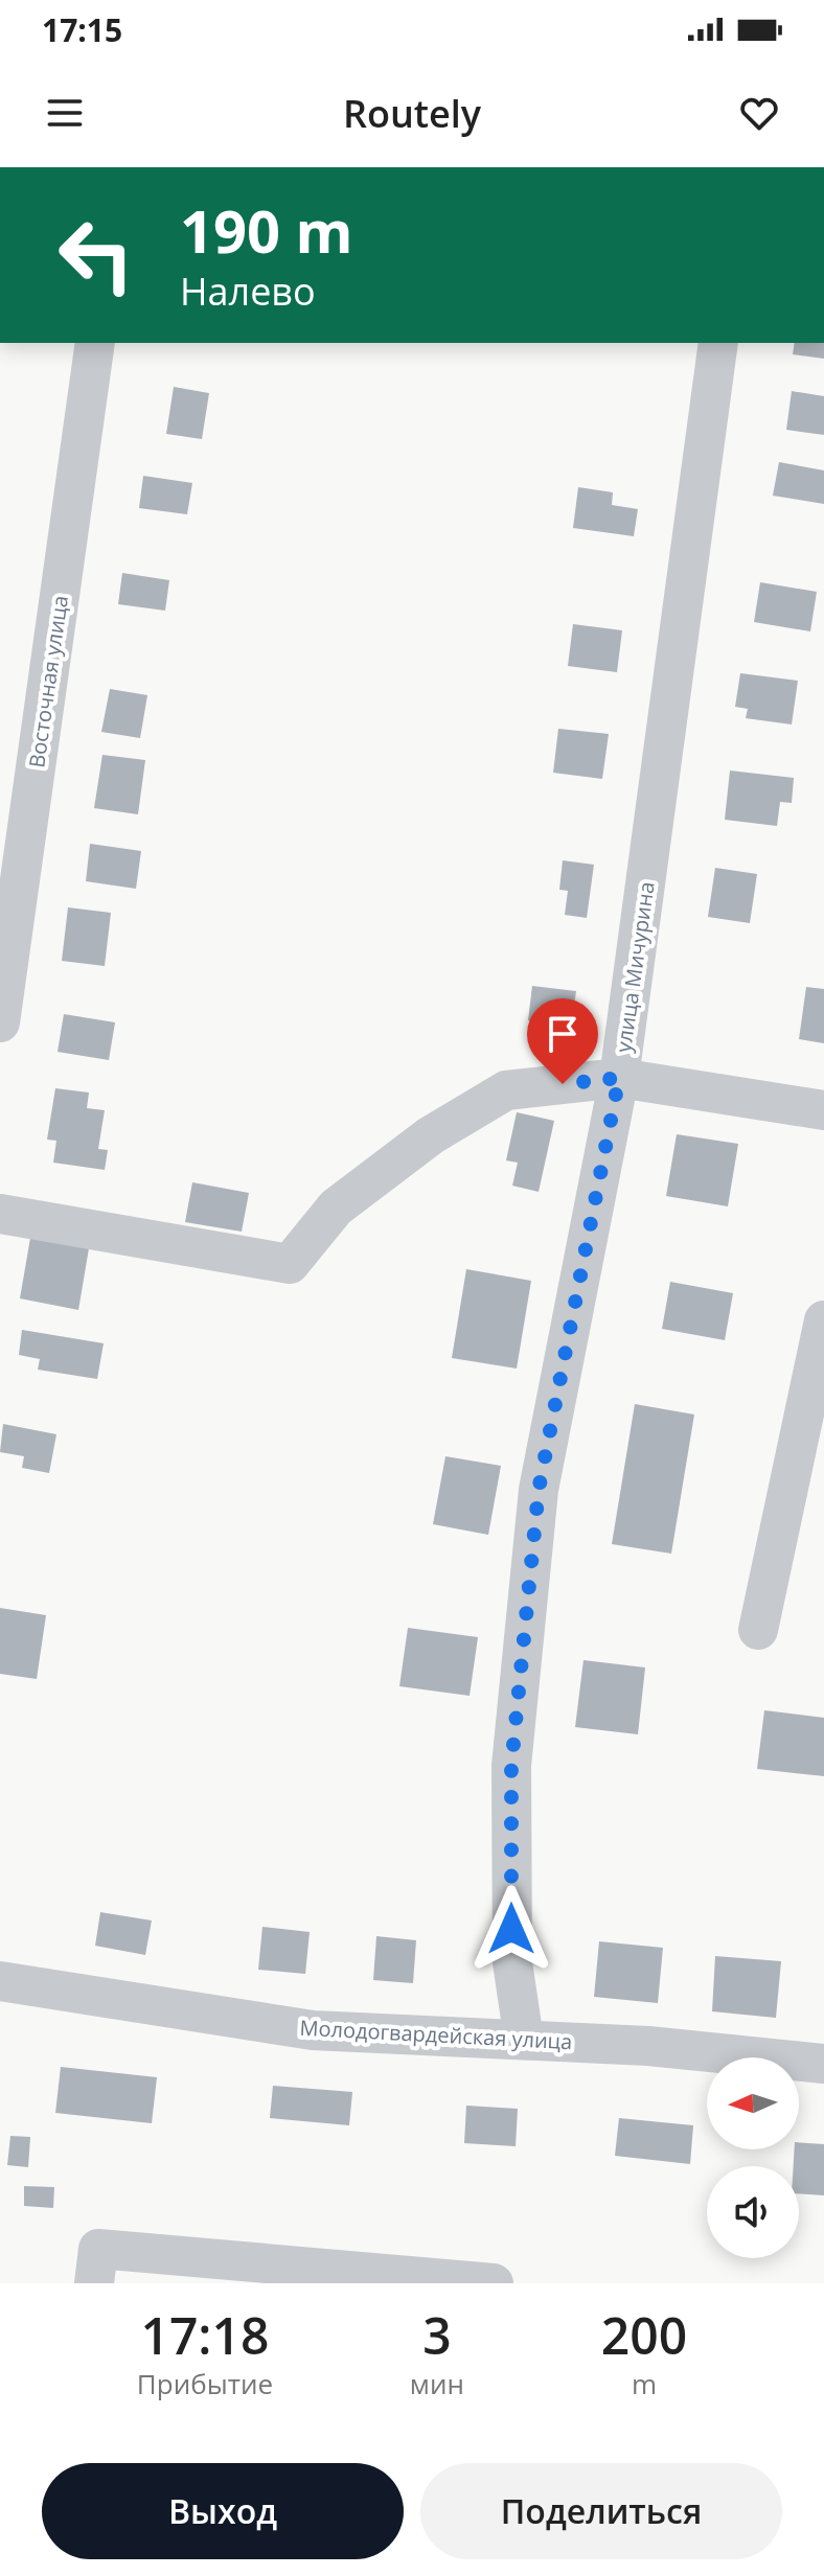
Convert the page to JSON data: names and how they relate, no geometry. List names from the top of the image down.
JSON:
{
  "streets": {
    "street": ["Восточная улица", "улица Мичурина", "Молодогвардейская улица"]
  },
  "crossings": [
    ["улица Мичурина", "Молодогвардейская улица"]
  ],
  "north": "left",
  "page": {
    "status": "17:15",
    "header": "Routely",
    "turn": ["190 m", "Налево"],
    "eta": [
      "17:18",
      "Прибытие",
      "3",
      "мин",
      "200",
      "m"
    ],
    "buttons": ["Выход", "Поделиться"]
  }
}
